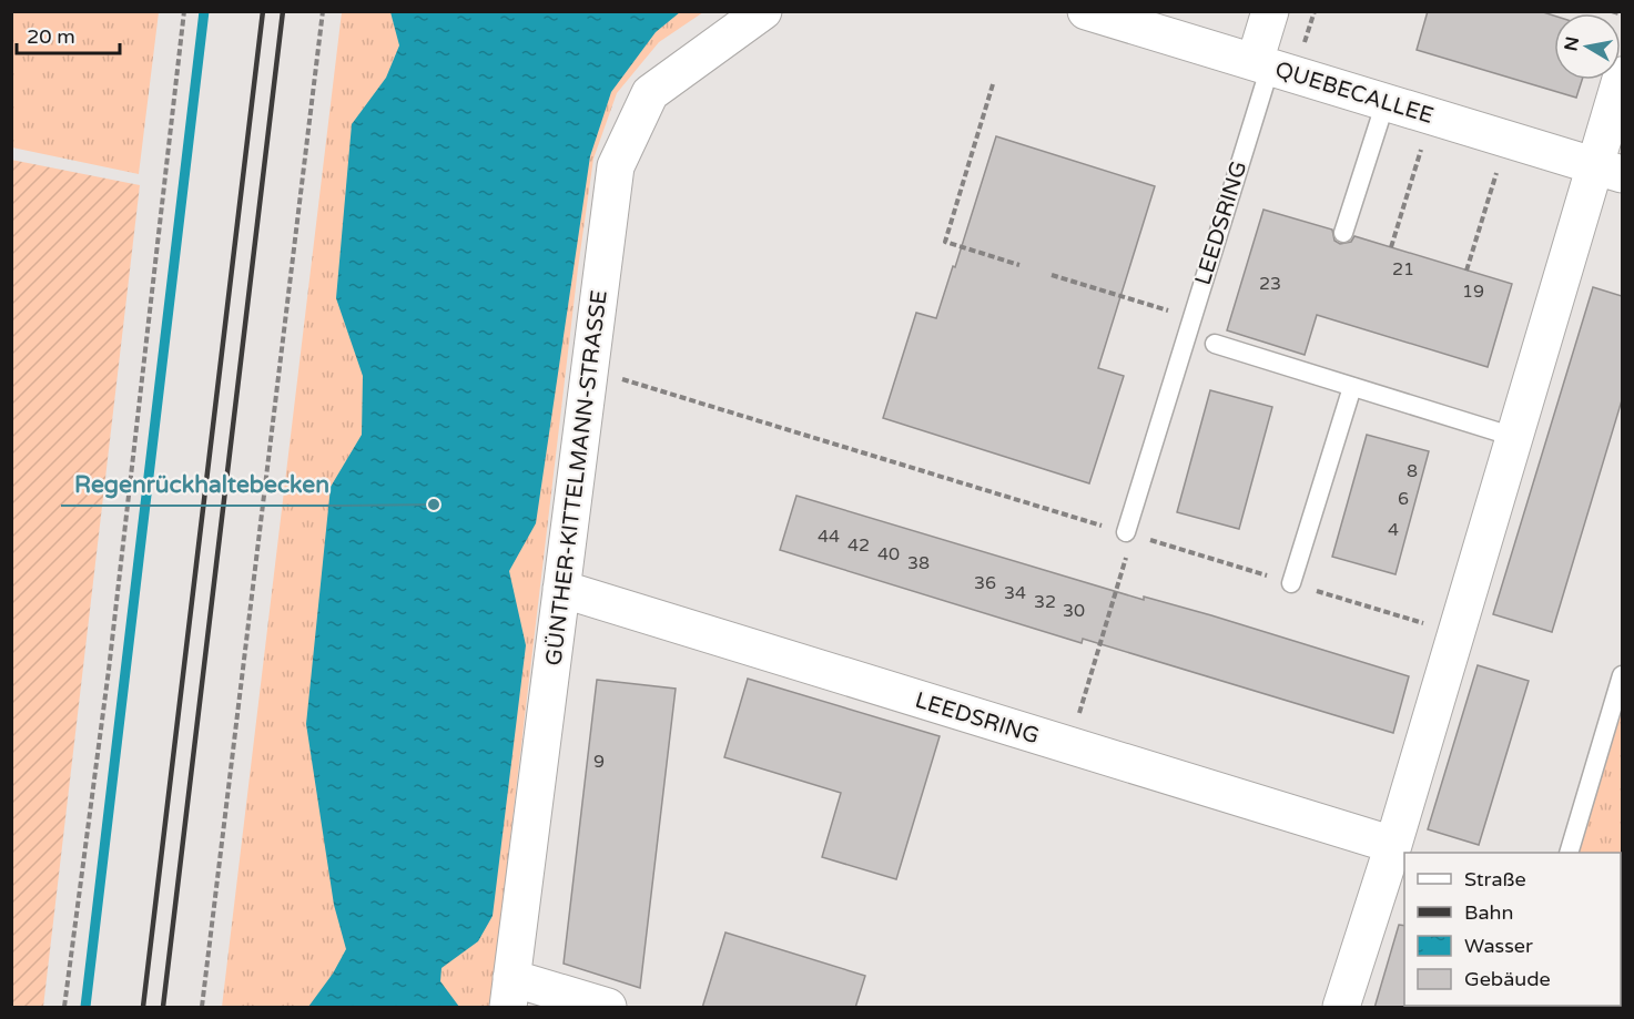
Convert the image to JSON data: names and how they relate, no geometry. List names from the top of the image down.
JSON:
{
  "streets": {
    "street": ["QUEBECALLEE", "LEEDSRING", "GÜNTHER-KITTELMANN-STRASSE"]
  },
  "crossings": [
    ["QUEBECALLEE", "LEEDSRING"],
    ["LEEDSRING", "GÜNTHER-KITTELMANN-STRASSE"]
  ],
  "places": ["Regenrückhaltebecken"],
  "house_numbers": [
    "21",
    "23",
    "19",
    "8",
    "6",
    "4",
    "44",
    "42",
    "40",
    "38",
    "36",
    "34",
    "32",
    "30",
    "9"
  ],
  "legend": [
    "Straße",
    "Bahn",
    "Wasser",
    "Gebäude"
  ],
  "scale_bar": "20 m",
  "north": "left"
}
